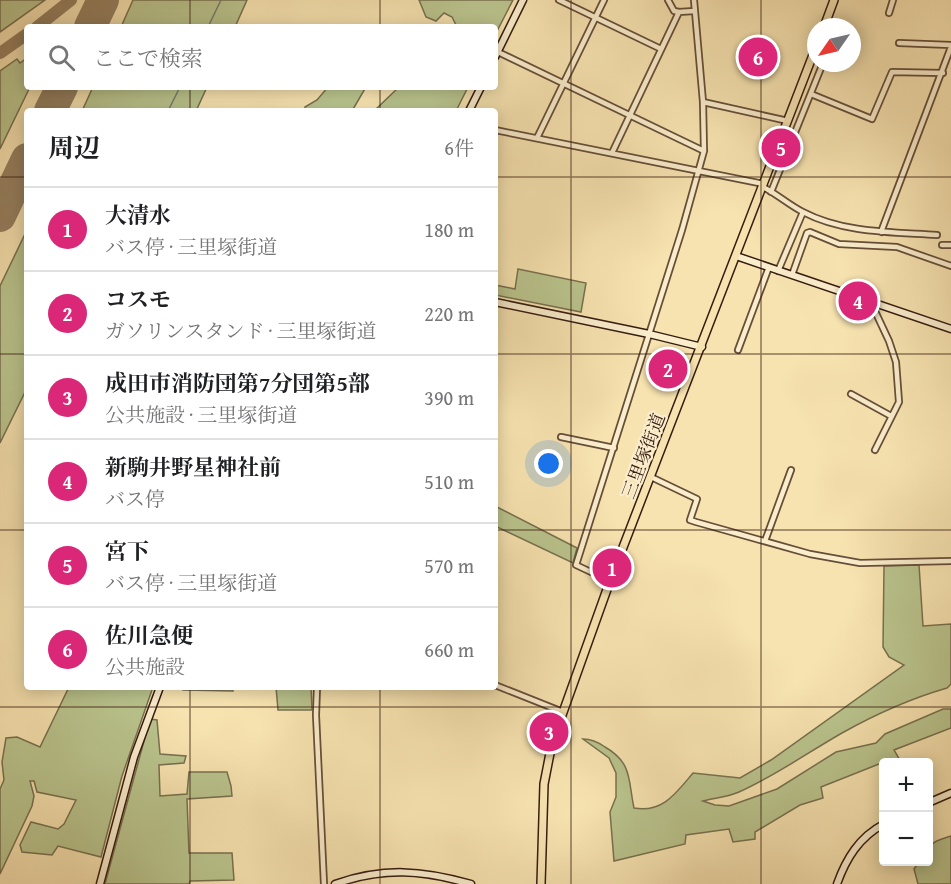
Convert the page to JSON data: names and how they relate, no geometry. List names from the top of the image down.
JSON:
{
  "streets": {
    "main road": ["三里塚街道"]
  },
  "north": "bottom left",
  "page": {
    "search": "ここで検索",
    "pins": [
      "6",
      "5",
      "4",
      "2",
      "1",
      "3"
    ],
    "heading": ["周辺", "6件"],
    "list": [
      {
        "mark": "1",
        "name": "大清水",
        "note": "バス停 · 三里塚街道",
        "value": "180 m"
      },
      {
        "mark": "2",
        "name": "コスモ",
        "note": "ガソリンスタンド · 三里塚街道",
        "value": "220 m"
      },
      {
        "mark": "3",
        "name": "成田市消防団第7分団第5部",
        "note": "公共施設 · 三里塚街道",
        "value": "390 m"
      },
      {
        "mark": "4",
        "name": "新駒井野星神社前",
        "note": "バス停",
        "value": "510 m"
      },
      {
        "mark": "5",
        "name": "宮下",
        "note": "バス停 · 三里塚街道",
        "value": "570 m"
      },
      {
        "mark": "6",
        "name": "佐川急便",
        "note": "公共施設",
        "value": "660 m"
      }
    ],
    "map_buttons": ["+", "−"]
  }
}
